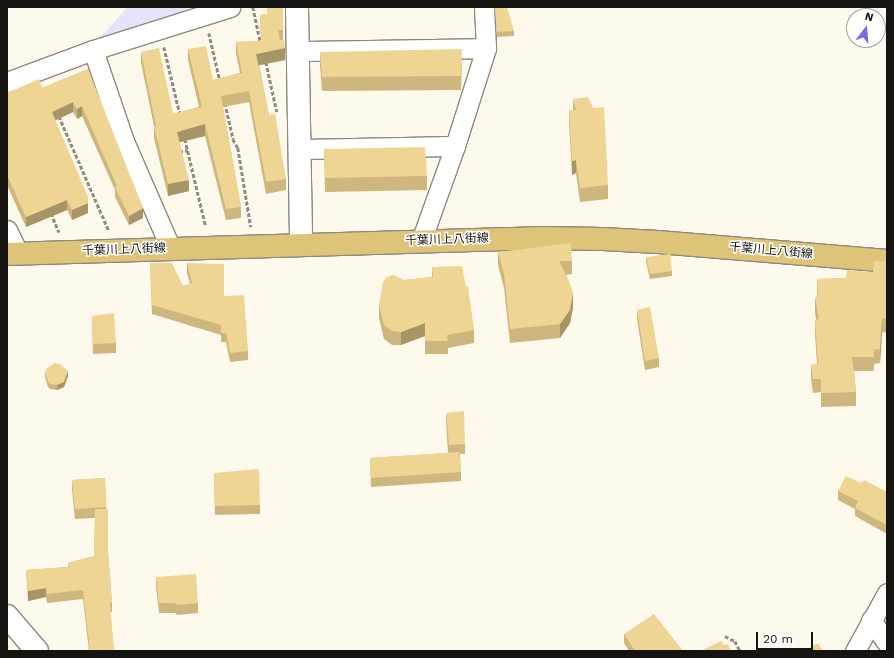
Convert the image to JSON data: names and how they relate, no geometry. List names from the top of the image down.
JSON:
{
  "streets": {
    "main road": ["千葉川上八街線"]
  },
  "scale_bar": "20 m",
  "north": "top"
}
